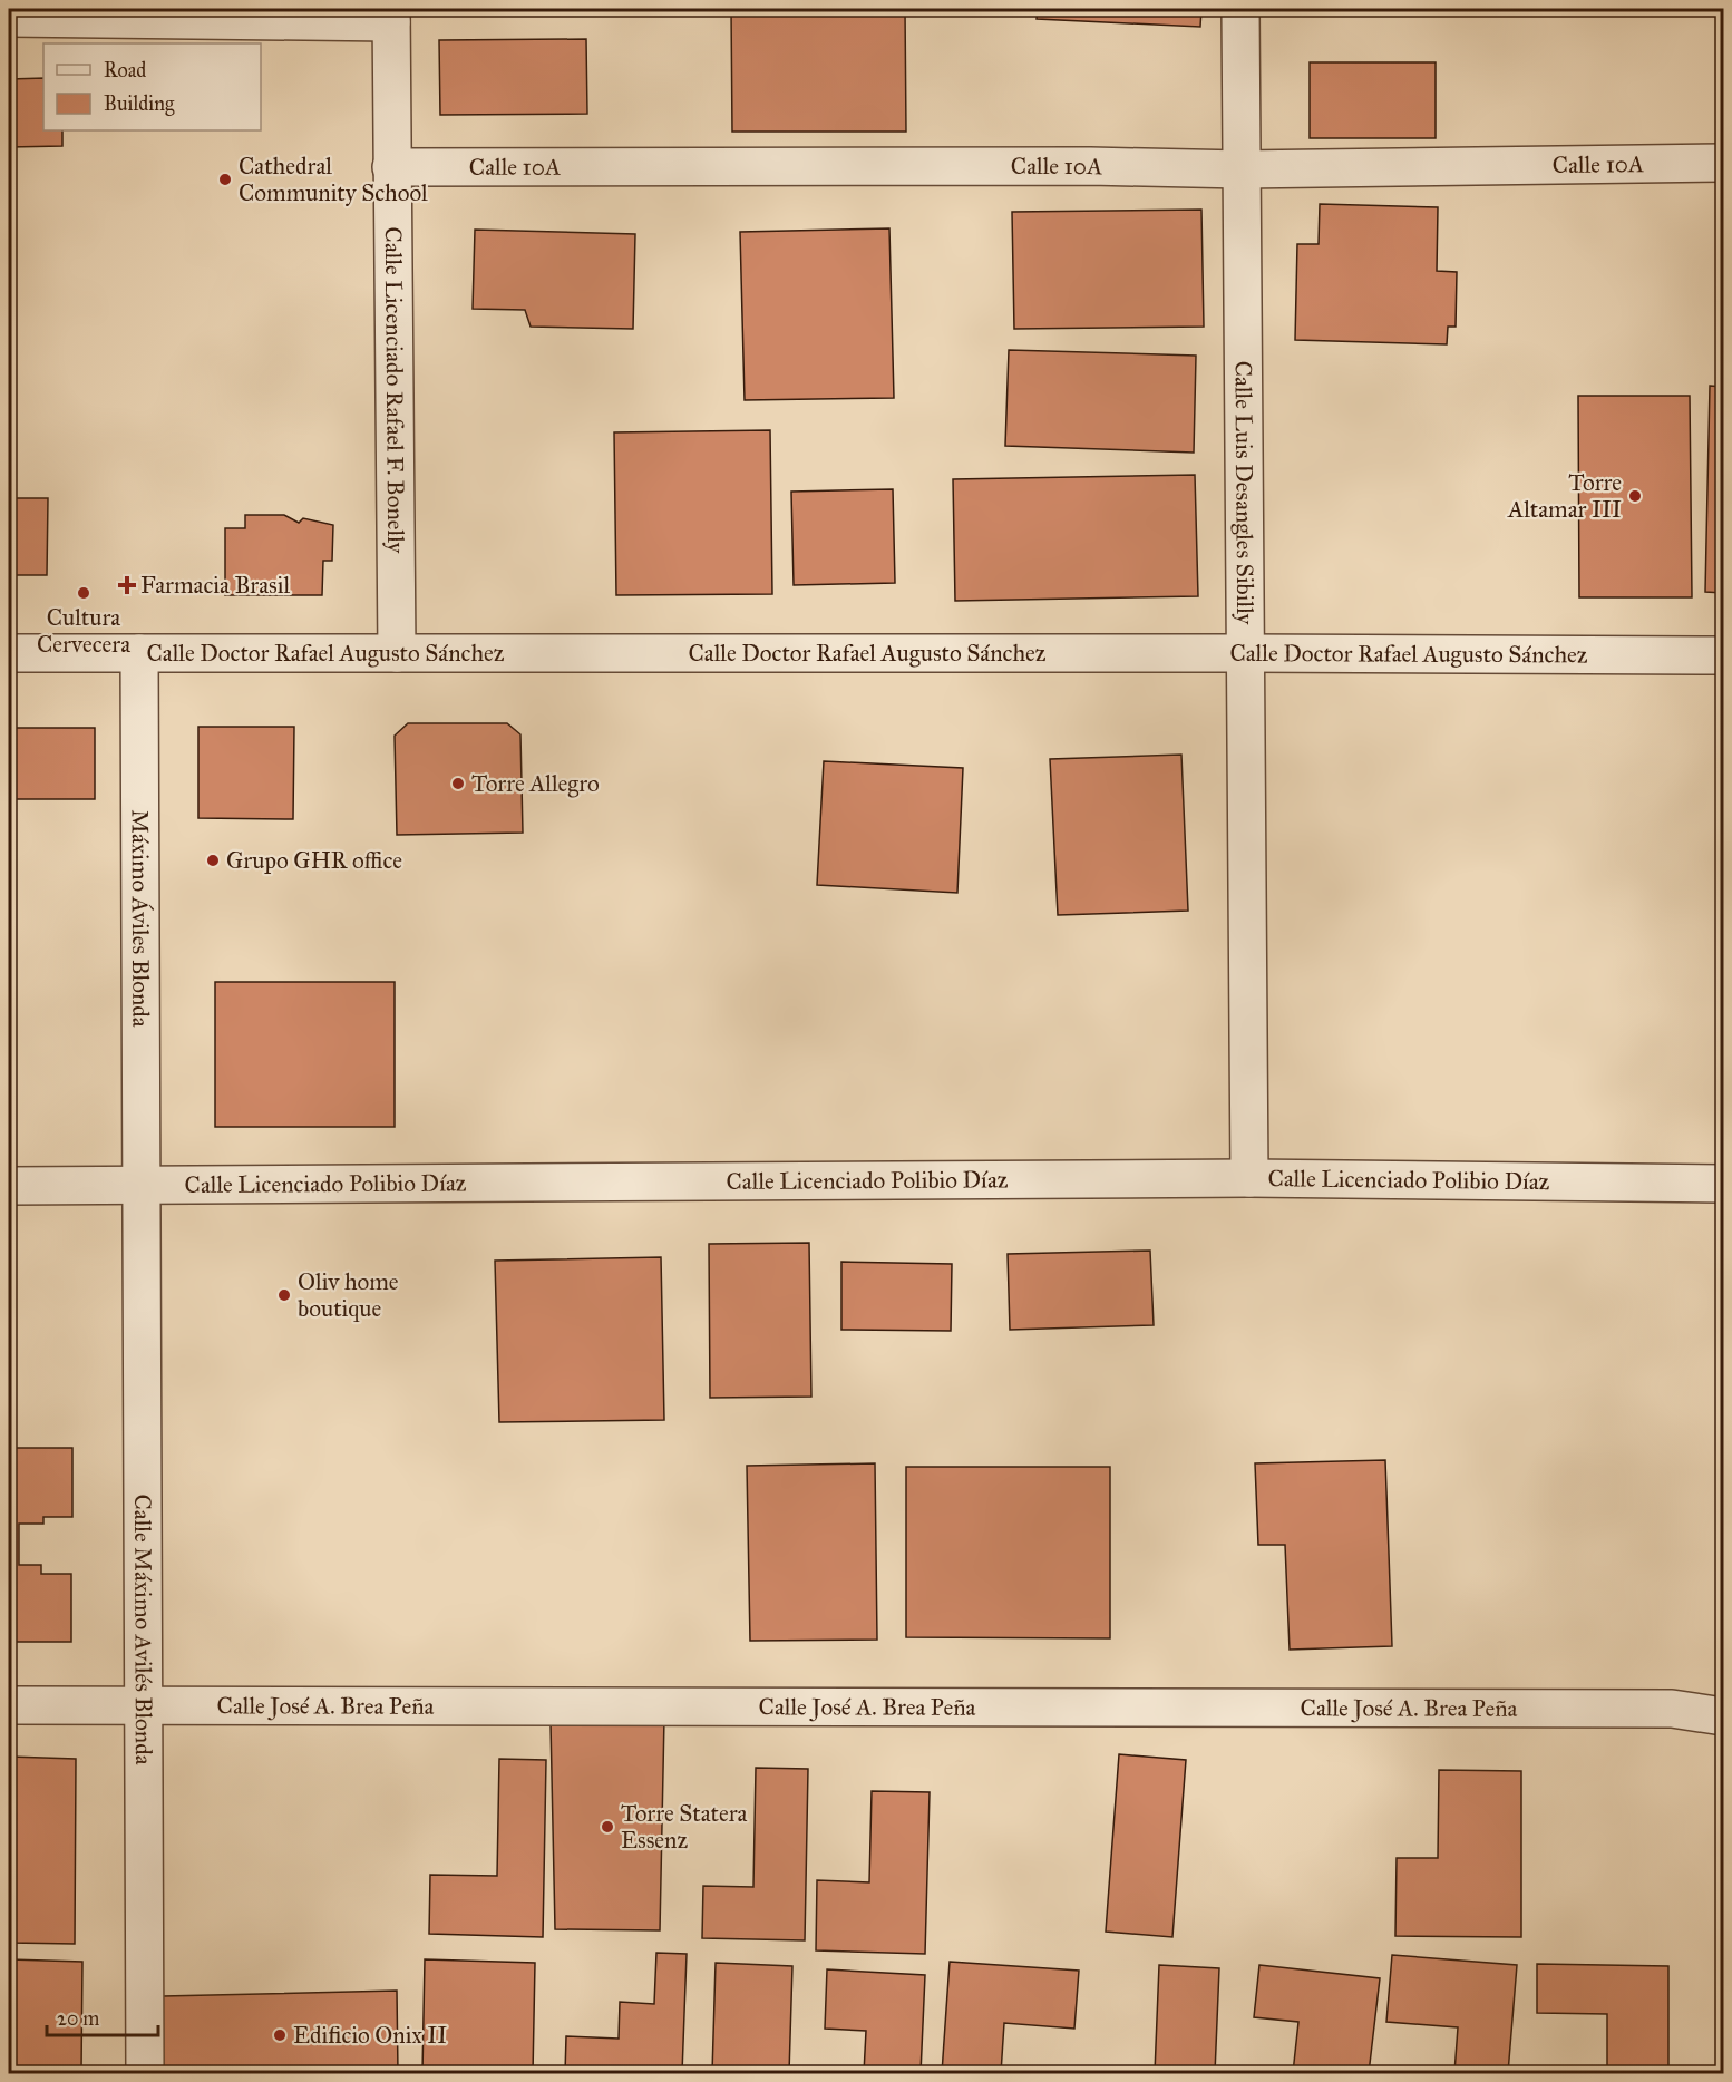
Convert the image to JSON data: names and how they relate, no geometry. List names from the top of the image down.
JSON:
{
  "streets": {
    "street": [
      "Calle 10A",
      "Calle Licenciado Rafael F. Bonelly",
      "Calle Luis Desangles Sibilly",
      "Calle Doctor Rafael Augusto Sánchez",
      "Máximo Áviles Blonda",
      "Calle Licenciado Polibio Díaz",
      "Calle Máximo Avilés Blonda",
      "Calle José A. Brea Peña"
    ]
  },
  "crossings": [
    ["Calle 10A", "Calle Licenciado Rafael F. Bonelly"],
    ["Calle 10A", "Calle Luis Desangles Sibilly"],
    ["Calle Licenciado Rafael F. Bonelly", "Calle Doctor Rafael Augusto Sánchez"],
    ["Calle Luis Desangles Sibilly", "Calle Doctor Rafael Augusto Sánchez"],
    ["Calle Luis Desangles Sibilly", "Calle Licenciado Polibio Díaz"],
    ["Calle Doctor Rafael Augusto Sánchez", "Máximo Áviles Blonda"],
    ["Máximo Áviles Blonda", "Calle Licenciado Polibio Díaz"],
    ["Máximo Áviles Blonda", "Calle Máximo Avilés Blonda"],
    ["Calle Licenciado Polibio Díaz", "Calle Máximo Avilés Blonda"],
    ["Calle Máximo Avilés Blonda", "Calle José A. Brea Peña"]
  ],
  "places": {
    "other": [
      "Cathedral Community School",
      "Torre Altamar III",
      "Cultura Cervecera",
      "Torre Allegro",
      "Grupo GHR office",
      "Oliv home boutique",
      "Torre Statera Essenz",
      "Edificio Onix II"
    ],
    "health": ["Farmacia Brasil"]
  },
  "legend": ["Road", "Building"],
  "scale_bar": "20 m"
}
